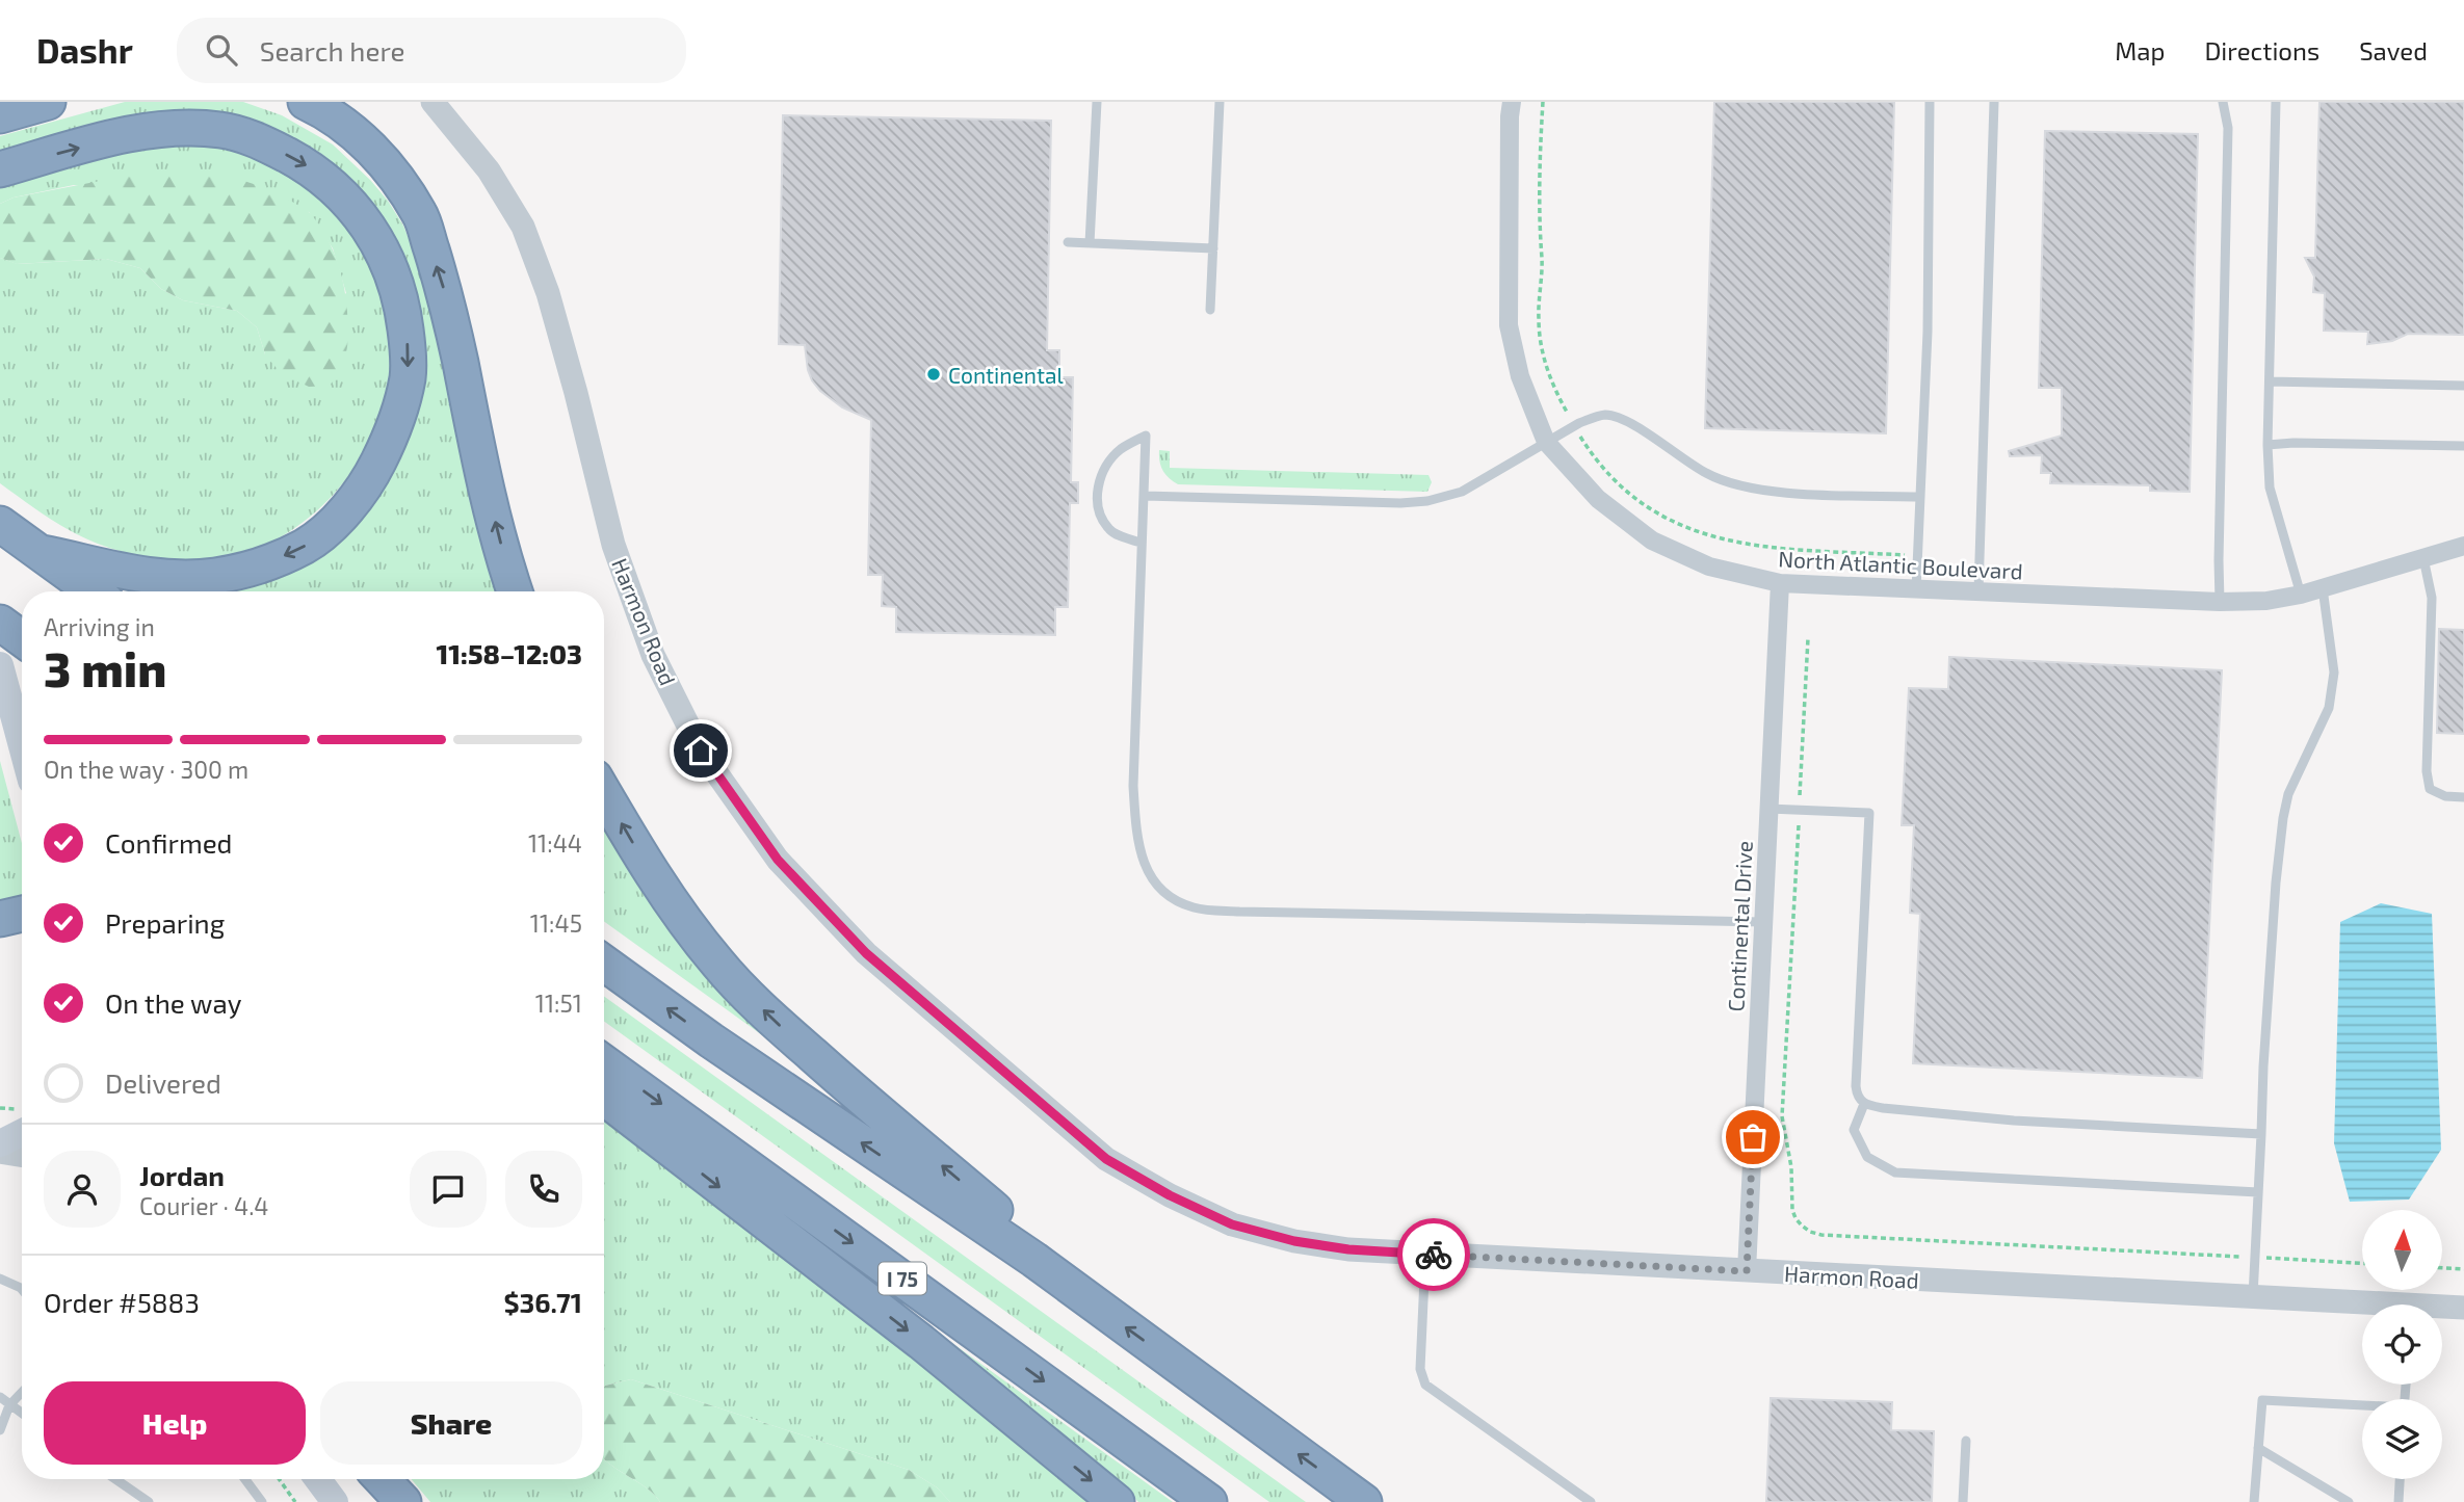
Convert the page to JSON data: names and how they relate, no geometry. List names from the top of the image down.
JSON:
{
  "streets": {
    "highway": ["I 75"],
    "street": ["North Atlantic Boulevard", "Harmon Road", "Continental Drive"]
  },
  "crossings": [
    ["North Atlantic Boulevard", "Continental Drive"],
    ["Harmon Road", "Continental Drive"]
  ],
  "places": ["Continental"],
  "north": "top",
  "page": {
    "header": "Dashr",
    "search": "Search here",
    "nav": ["Map", "Directions", "Saved"],
    "heading": ["3 min", "Arriving in", "11:58–12:03"],
    "panel": [
      "Jordan",
      "Courier · 4.4",
      "Order #5883",
      "$36.71"
    ],
    "bar": "On the way · 300 m",
    "list": [
      ["Confirmed", "11:44"],
      ["Preparing", "11:45"],
      ["On the way", "11:51"],
      "Delivered"
    ],
    "buttons": ["Help", "Share"]
  }
}
